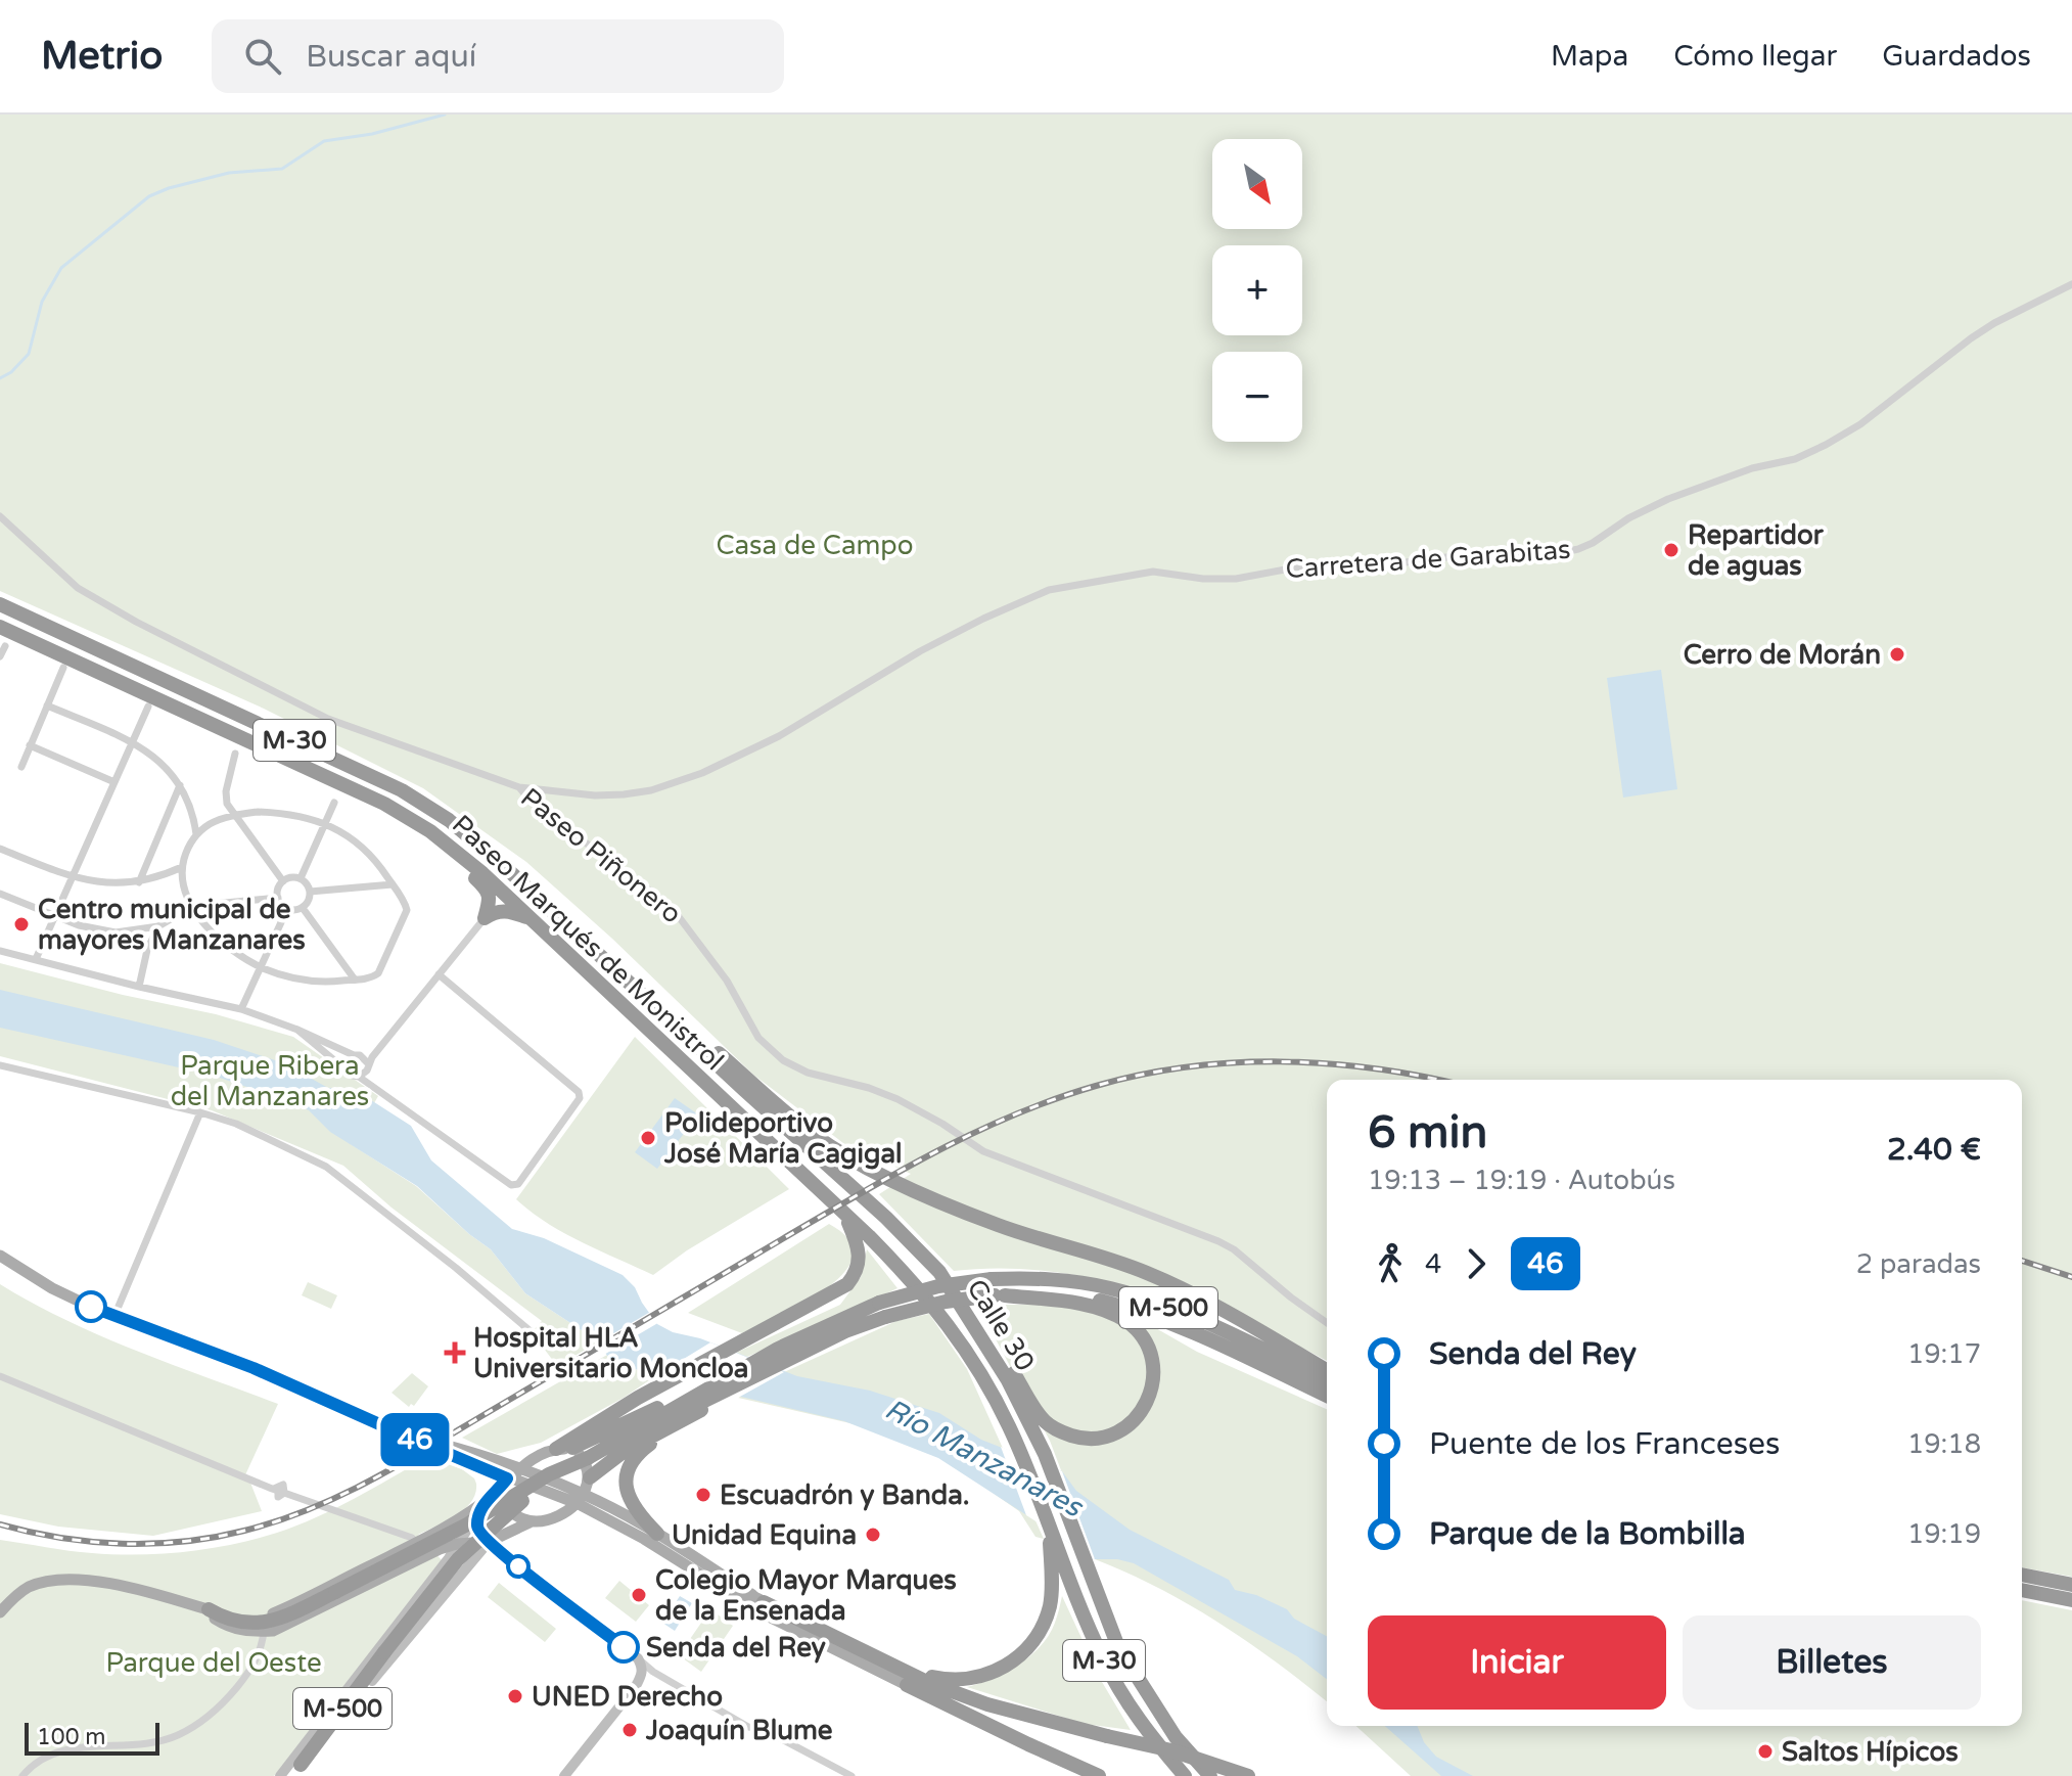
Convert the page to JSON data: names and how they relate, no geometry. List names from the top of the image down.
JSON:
{
  "streets": {
    "highway": [
      "M-30",
      "Paseo Marqués de Monistrol",
      "M-500",
      "Calle 30"
    ],
    "street": ["Carretera de Garabitas", "Paseo Piñonero"]
  },
  "crossings": [
    ["Carretera de Garabitas", "Paseo Piñonero"],
    ["Paseo Marqués de Monistrol", "Calle 30"]
  ],
  "water": ["Río Manzanares"],
  "parks": ["Casa de Campo", "Parque Ribera del Manzanares", "Parque del Oeste"],
  "places": {
    "other": [
      "Repartidor de aguas",
      "Cerro de Morán",
      "Centro municipal de mayores Manzanares",
      "Polideportivo José María Cagigal",
      "Escuadrón y Banda.",
      "Unidad Equina",
      "Colegio Mayor Marques de la Ensenada",
      "Senda del Rey",
      "UNED Derecho",
      "Joaquín Blume",
      "Saltos Hípicos"
    ],
    "health": ["Hospital HLA Universitario Moncloa"]
  },
  "lines": ["bus line 46"],
  "scale_bar": "100 m",
  "north": "bottom right",
  "page": {
    "header": "Metrio",
    "search": "Buscar aquí",
    "nav": ["Mapa", "Cómo llegar", "Guardados"],
    "on_map": "46",
    "map_buttons": ["+", "−"],
    "heading": ["6 min", "19:13 – 19:19 · Autobús", "2.40 €"],
    "legs": ["4", "46", "2 paradas"],
    "list": [
      {
        "name": "Senda del Rey",
        "value": "19:17"
      },
      {
        "name": "Puente de los Franceses",
        "value": "19:18"
      },
      {
        "name": "Parque de la Bombilla",
        "value": "19:19"
      }
    ],
    "buttons": ["Iniciar", "Billetes"],
    "scale": "100 m"
  }
}
